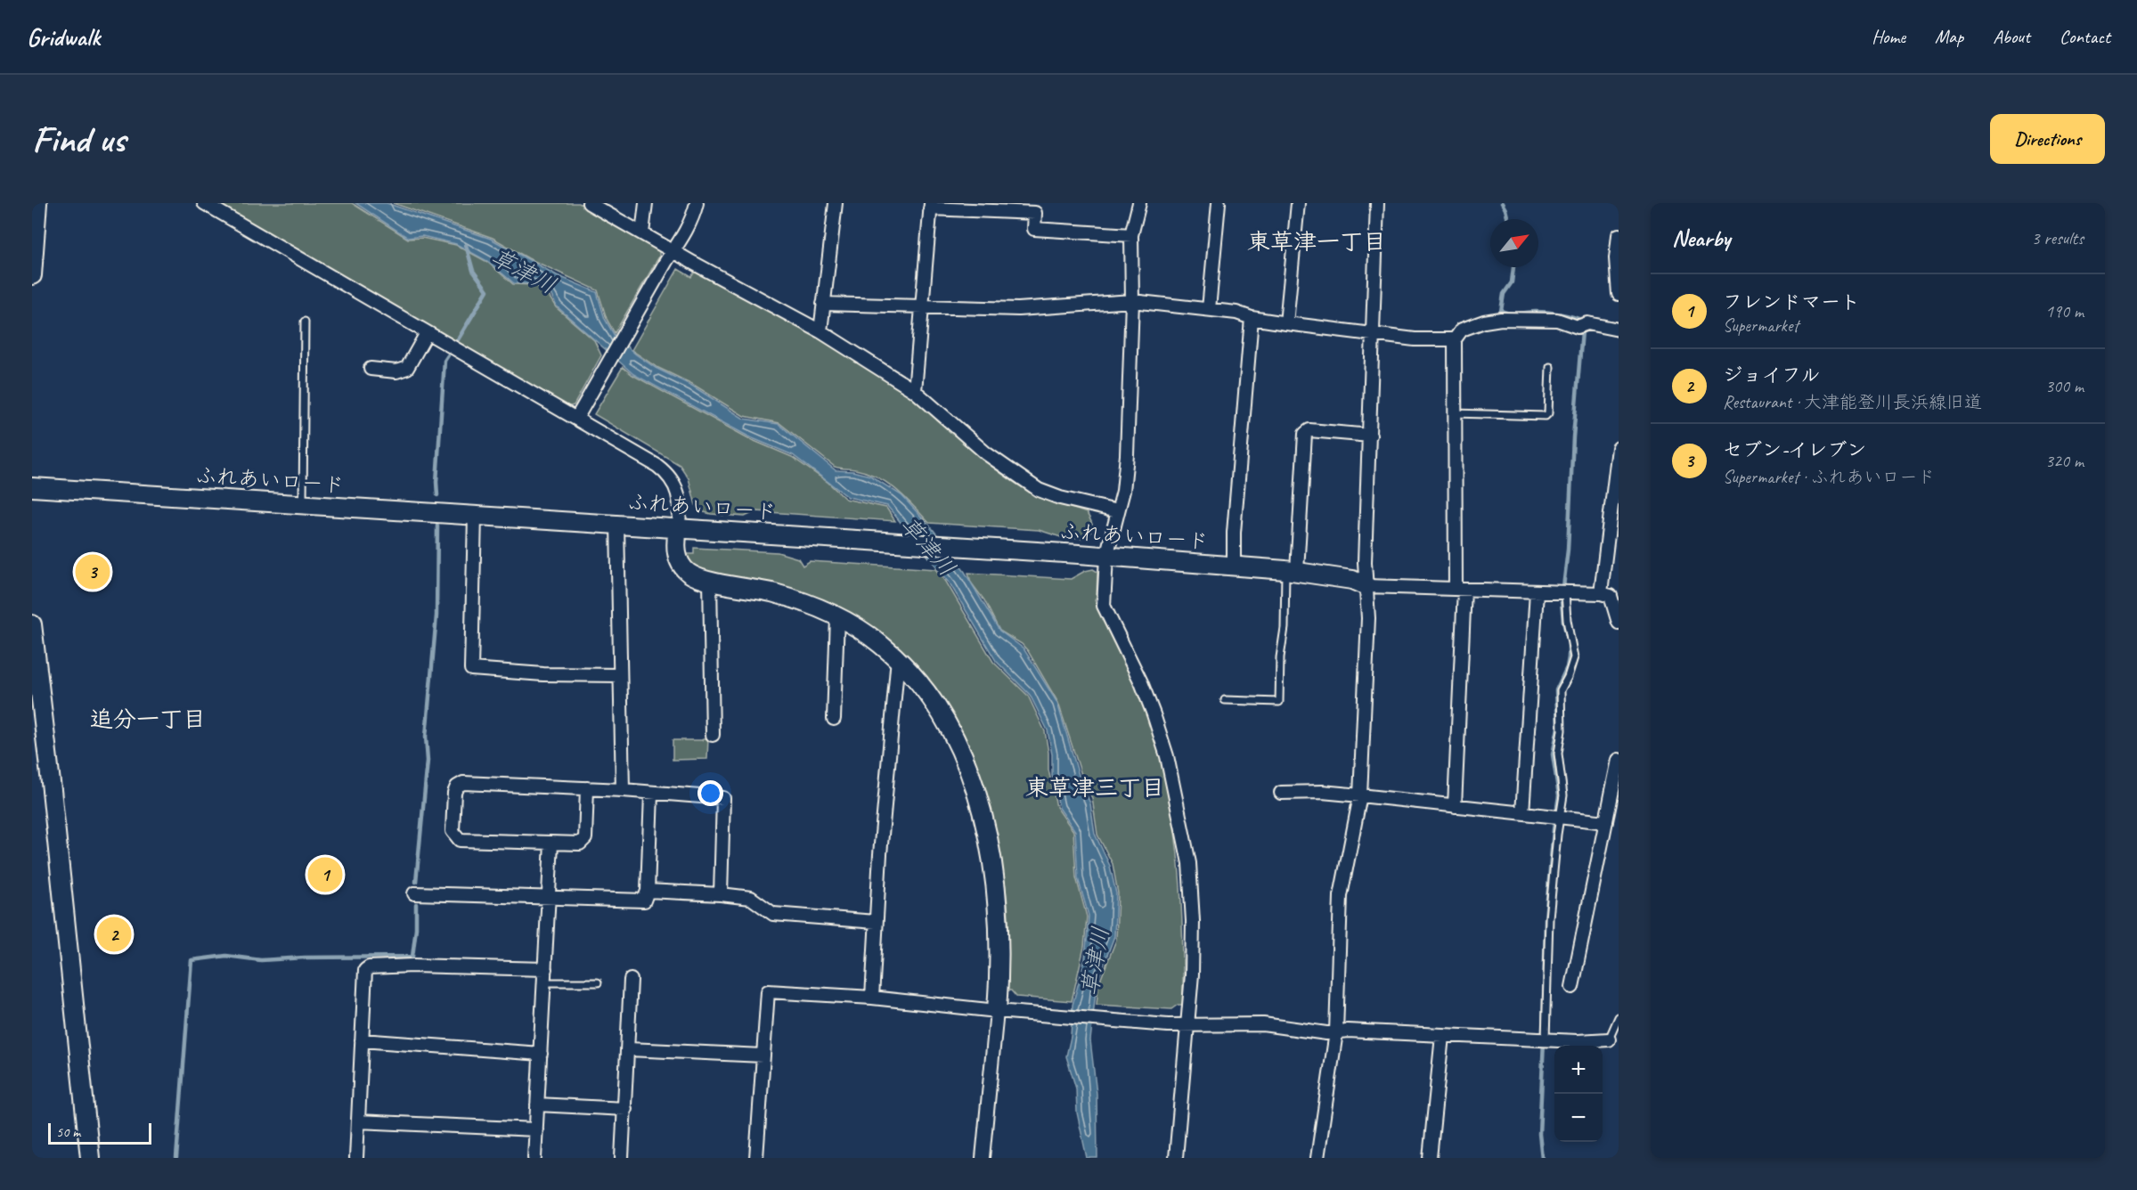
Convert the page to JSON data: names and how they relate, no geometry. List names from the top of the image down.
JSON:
{
  "streets": {
    "street": ["ふれあいロード"]
  },
  "districts": ["東草津一丁目", "追分一丁目", "東草津三丁目"],
  "water": ["草津川"],
  "scale_bar": "50 m",
  "north": "top right",
  "page": {
    "header": "Gridwalk",
    "nav": [
      "Home",
      "Map",
      "About",
      "Contact"
    ],
    "buttons": "Directions",
    "title": "Find us",
    "heading": ["Nearby", "3 results"],
    "list": [
      {
        "mark": "1",
        "name": "フレンドマート",
        "note": "Supermarket",
        "value": "190 m"
      },
      {
        "mark": "2",
        "name": "ジョイフル",
        "note": "Restaurant · 大津能登川長浜線旧道",
        "value": "300 m"
      },
      {
        "mark": "3",
        "name": "セブン-イレブン",
        "note": "Supermarket · ふれあいロード",
        "value": "320 m"
      }
    ],
    "pins": ["3", "1", "2"],
    "map_buttons": ["+", "−"],
    "scale": "50 m"
  }
}
